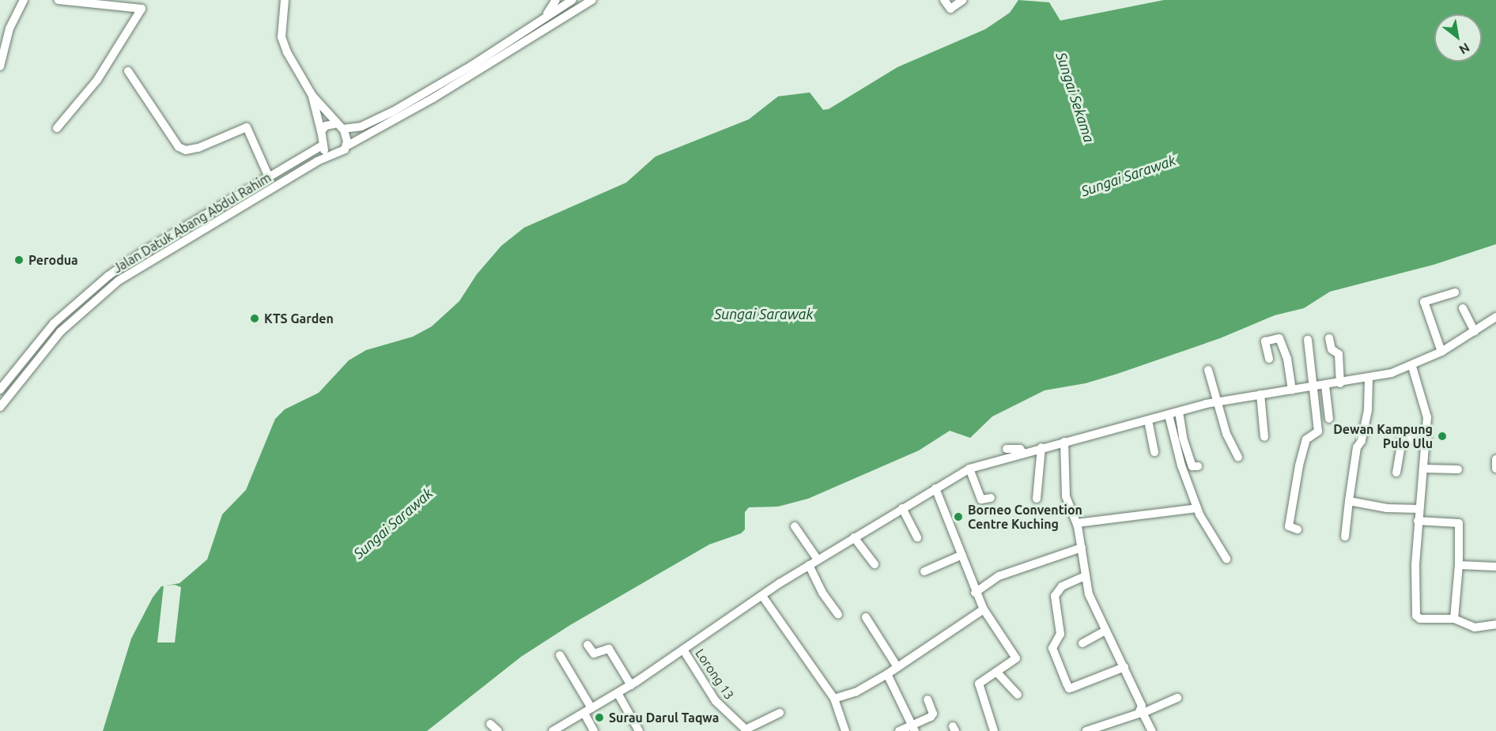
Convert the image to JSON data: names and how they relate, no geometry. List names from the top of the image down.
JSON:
{
  "streets": {
    "street": ["Jalan Datuk Abang Abdul Rahim", "Lorong 13"]
  },
  "water": ["Sungai Sekama", "Sungai Sarawak"],
  "places": [
    "Perodua",
    "KTS Garden",
    "Dewan Kampung Pulo Ulu",
    "Borneo Convention Centre Kuching",
    "Surau Darul Taqwa"
  ],
  "north": "bottom right"
}
